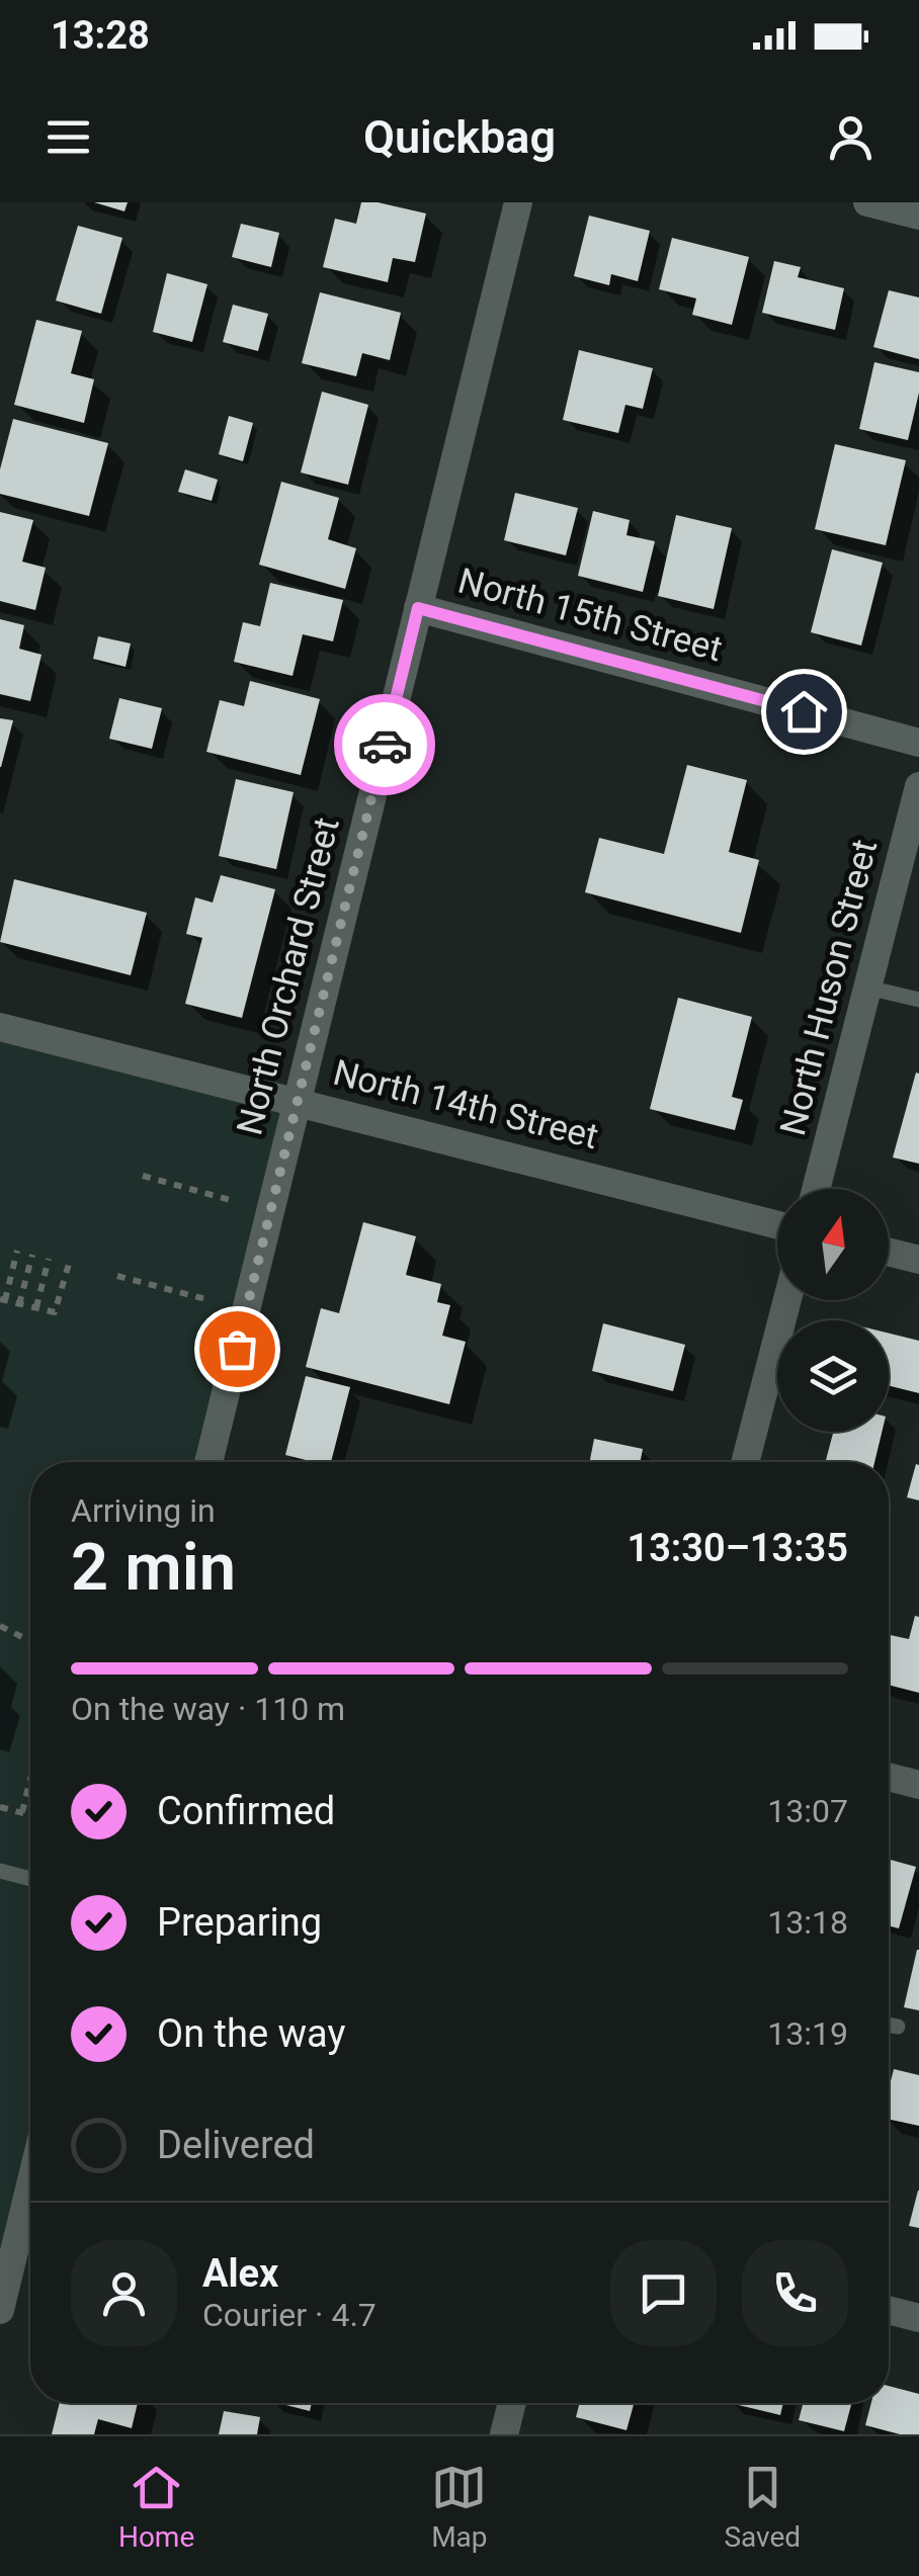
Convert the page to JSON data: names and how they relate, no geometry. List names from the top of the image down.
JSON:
{
  "streets": {
    "street": [
      "North 15th Street",
      "North Orchard Street",
      "North Huson Street",
      "North 14th Street"
    ]
  },
  "crossings": [
    ["North 15th Street", "North Orchard Street"],
    ["North Orchard Street", "North 14th Street"]
  ],
  "north": "top",
  "page": {
    "status": "13:28",
    "header": "Quickbag",
    "heading": ["2 min", "Arriving in", "13:30–13:35"],
    "panel": ["Alex", "Courier · 4.7"],
    "bar": "On the way · 110 m",
    "list": [
      ["Confirmed", "13:07"],
      ["Preparing", "13:18"],
      ["On the way", "13:19"],
      "Delivered"
    ],
    "tabs": ["Home", "Map", "Saved"]
  }
}
